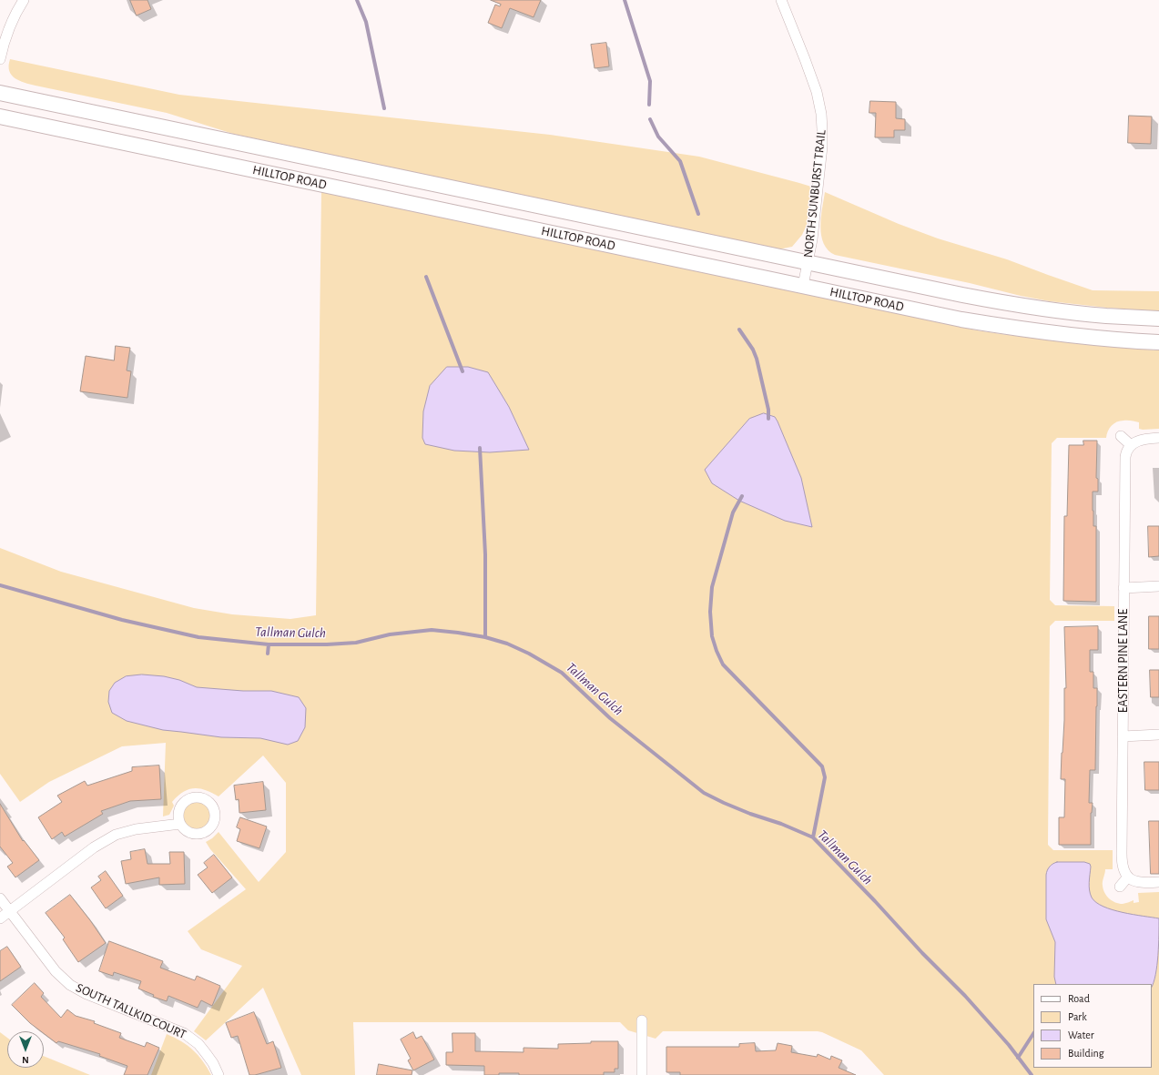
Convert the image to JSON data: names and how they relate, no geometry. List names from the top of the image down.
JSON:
{
  "streets": {
    "main road": ["HILLTOP ROAD"],
    "street": ["NORTH SUNBURST TRAIL", "EASTERN PINE LANE", "SOUTH TALLKID COURT"]
  },
  "crossings": [
    ["HILLTOP ROAD", "NORTH SUNBURST TRAIL"]
  ],
  "water": ["Tallman Gulch"],
  "legend": [
    "Road",
    "Park",
    "Water",
    "Building"
  ],
  "north": "bottom"
}
